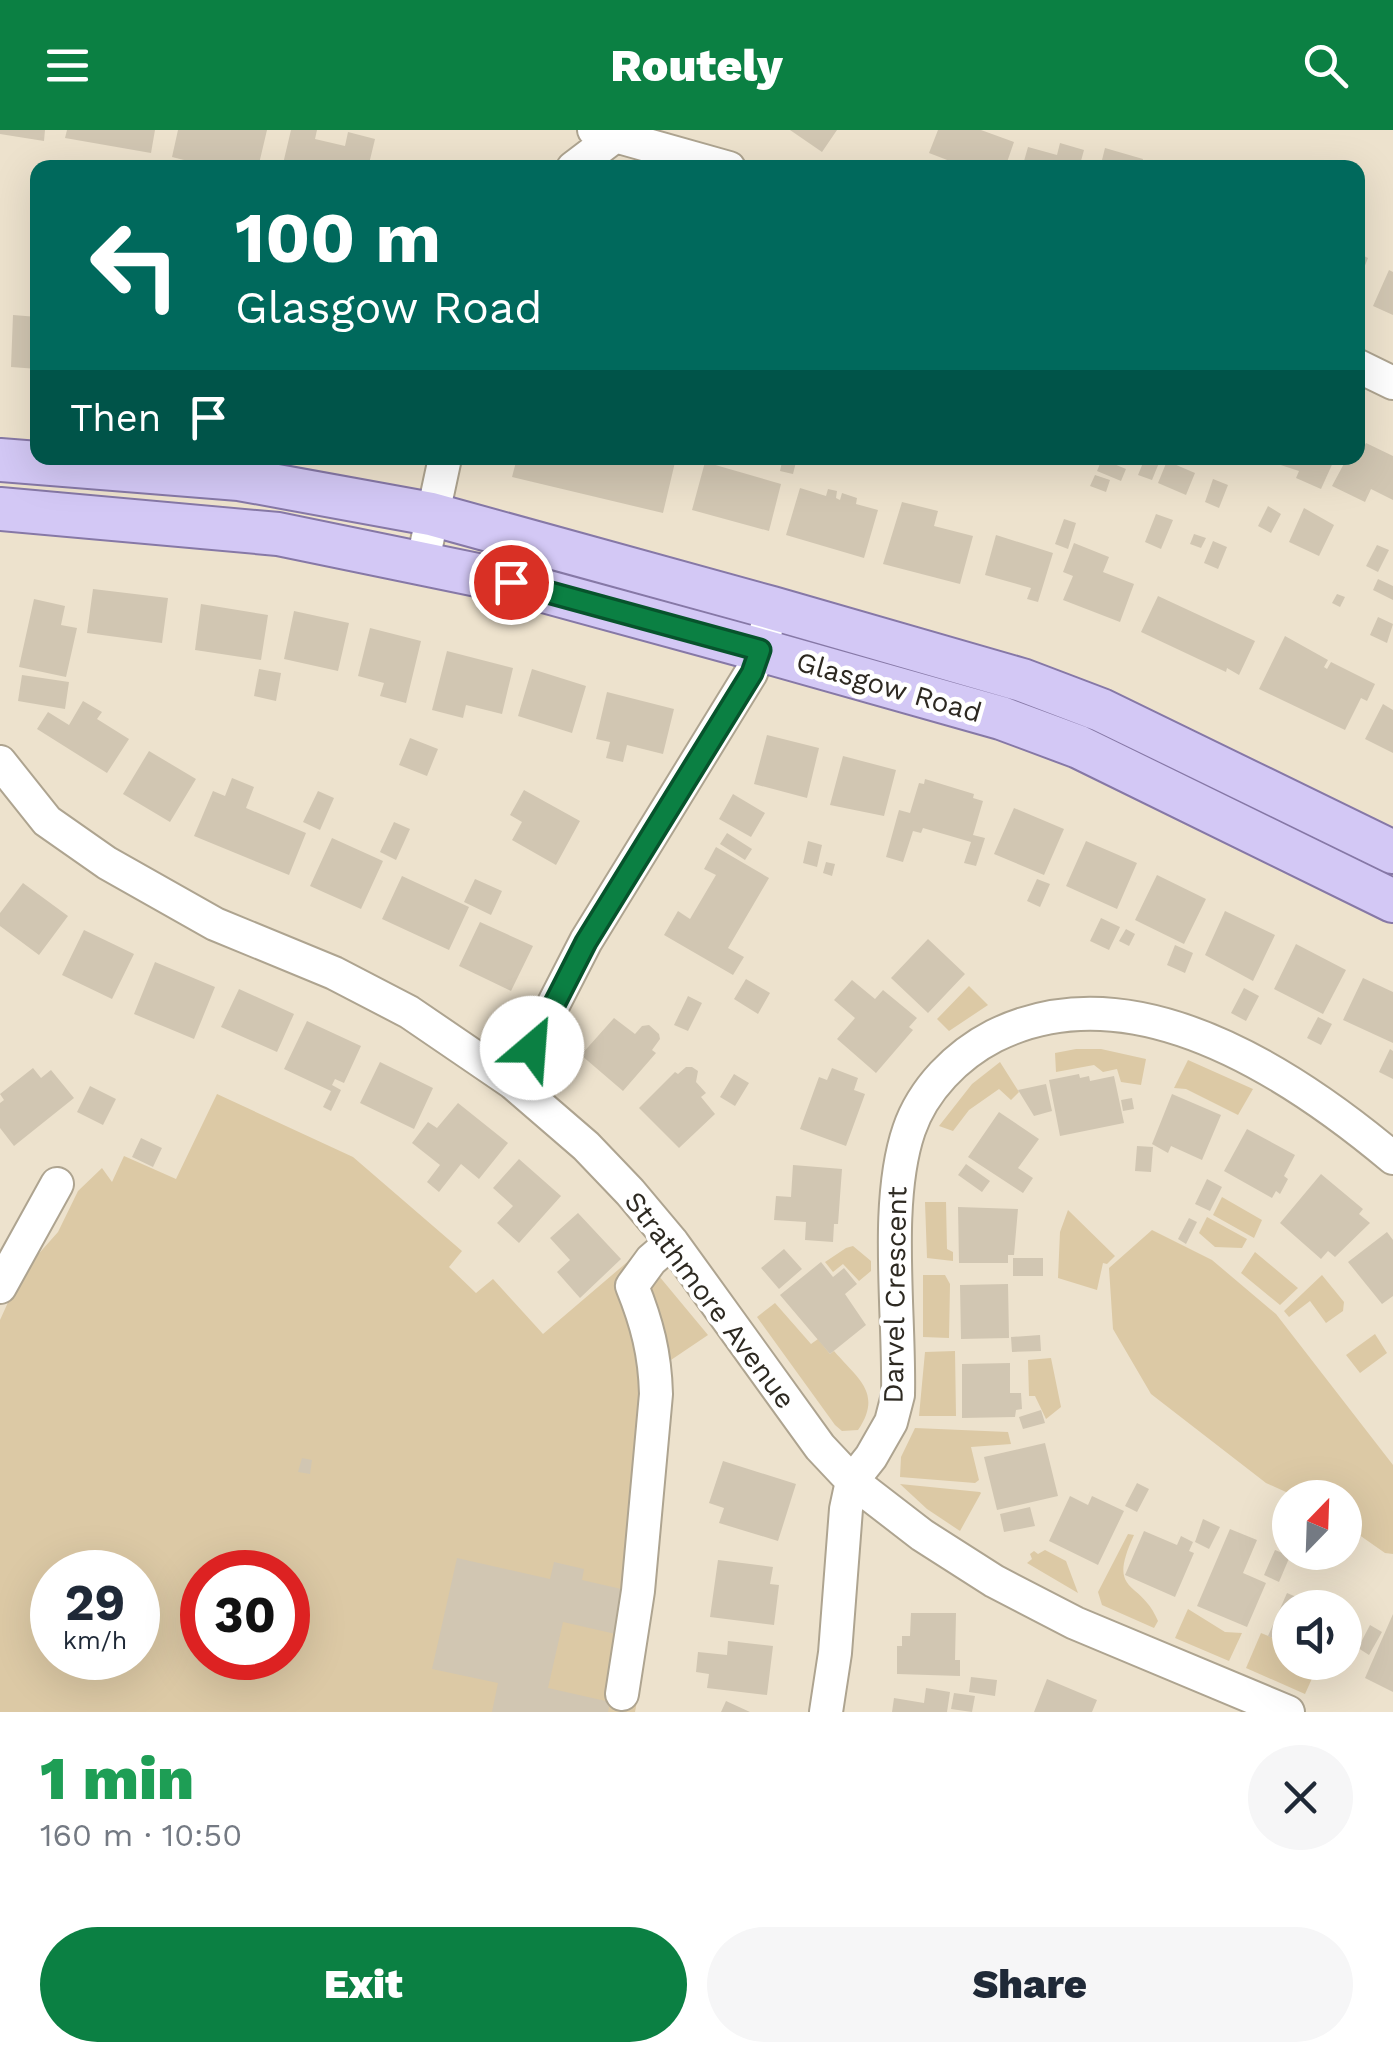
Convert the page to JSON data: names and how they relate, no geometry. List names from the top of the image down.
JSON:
{
  "streets": {
    "main road": ["Glasgow Road"],
    "street": ["Darvel Crescent", "Strathmore Avenue"]
  },
  "crossings": [
    ["Darvel Crescent", "Strathmore Avenue"]
  ],
  "north": "top right",
  "page": {
    "header": "Routely",
    "turn": ["100 m", "Glasgow Road"],
    "then": "Then",
    "speed": "29 km/h",
    "limit": "30",
    "heading": ["1 min", "160 m · 10:50"],
    "buttons": ["Exit", "Share"]
  }
}
